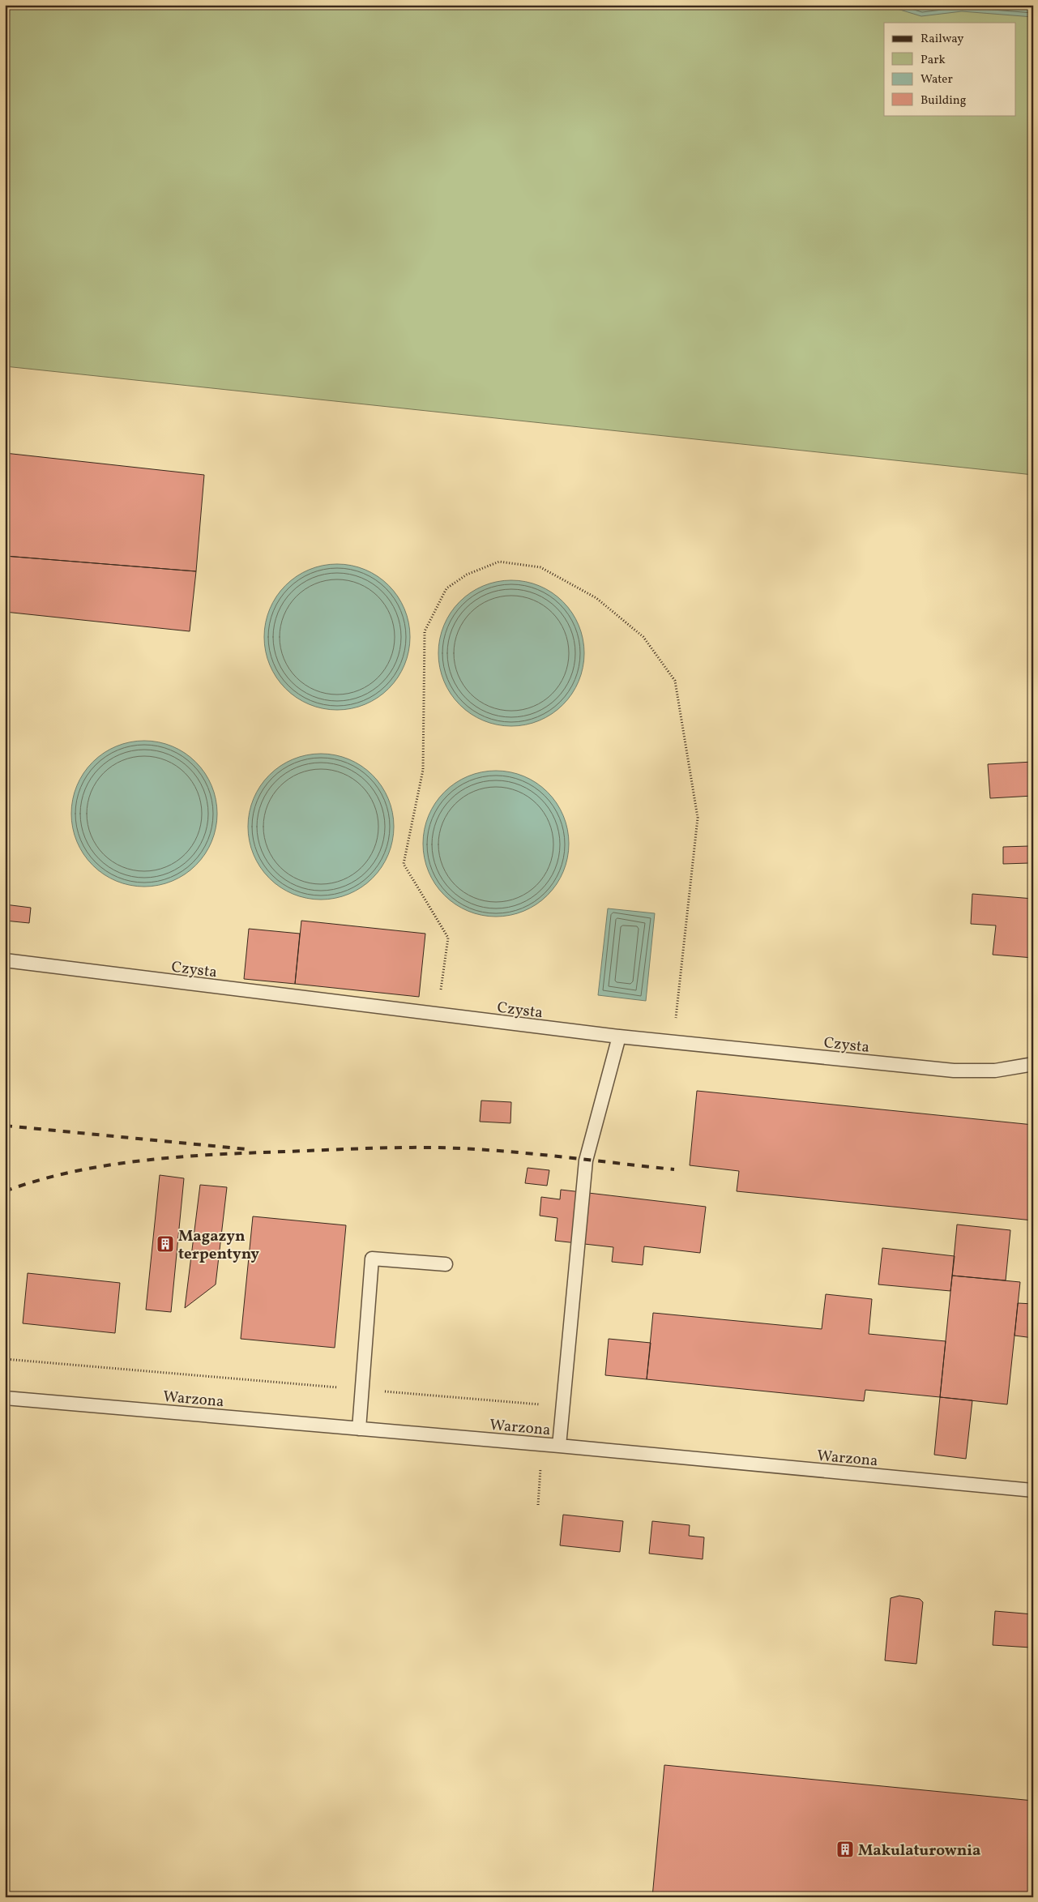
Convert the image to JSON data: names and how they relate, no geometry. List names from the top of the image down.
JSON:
{
  "streets": {
    "lane": ["Czysta", "Warzona"]
  },
  "places": {
    "building": ["Magazyn terpentyny", "Makulaturownia"]
  },
  "legend": [
    "Railway",
    "Park",
    "Water",
    "Building"
  ]
}
